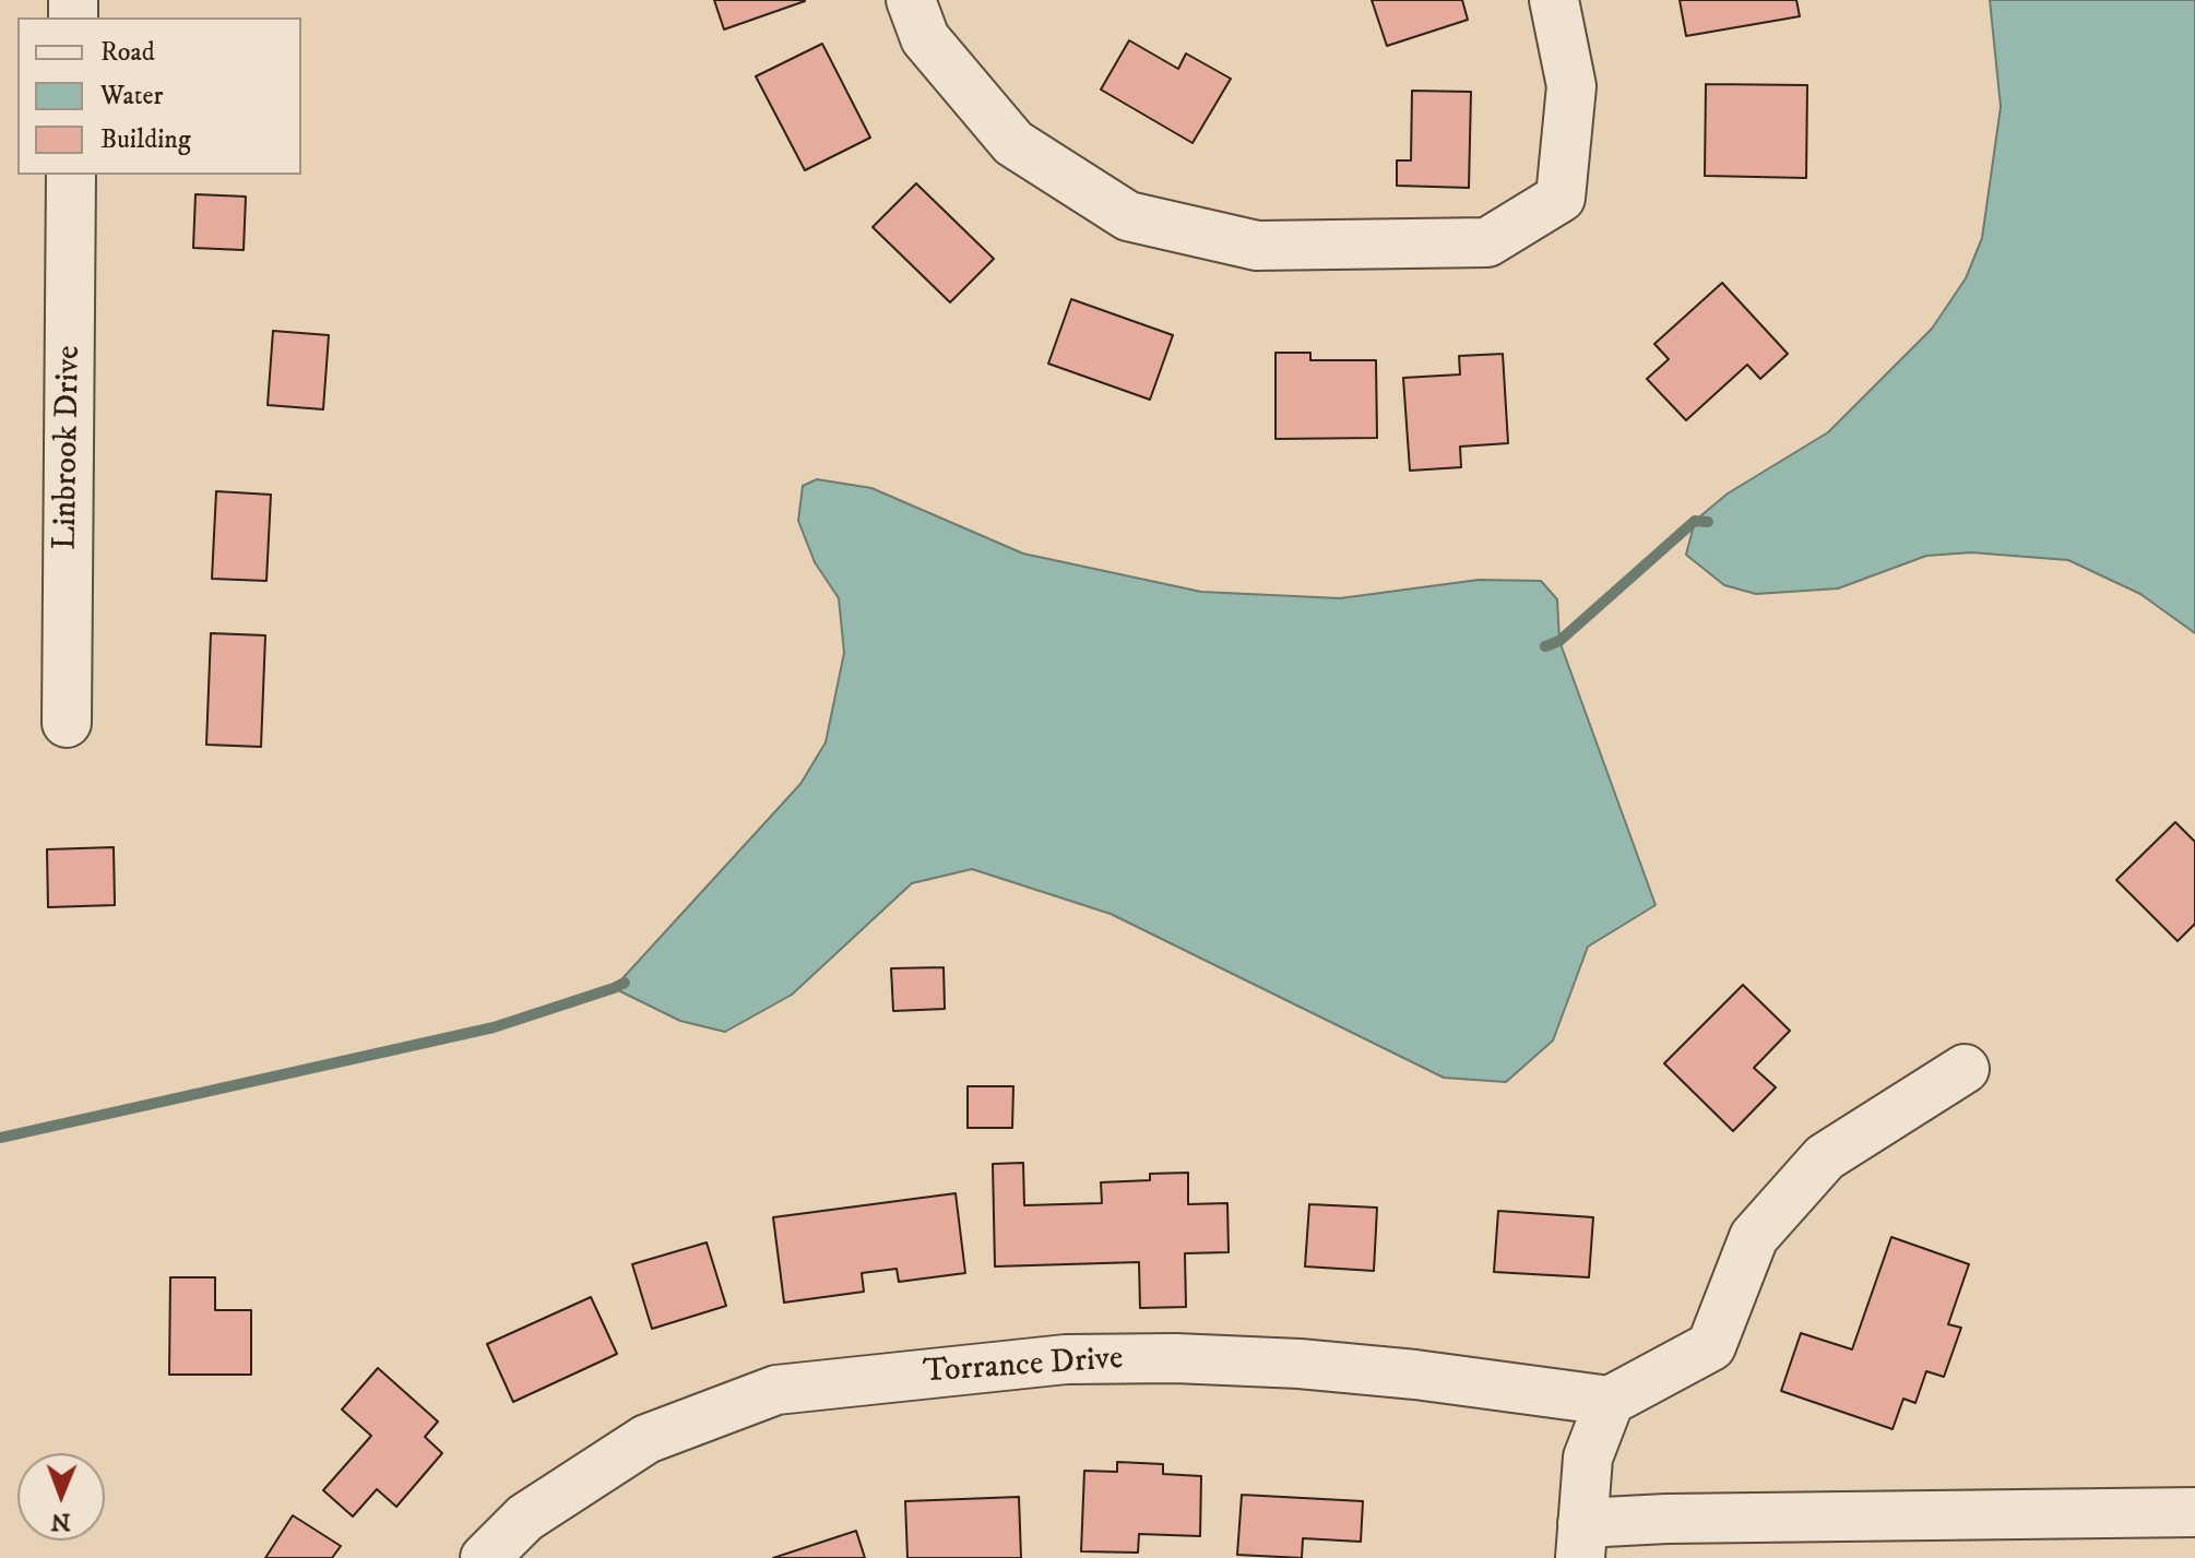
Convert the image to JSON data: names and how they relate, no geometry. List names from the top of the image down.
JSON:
{
  "streets": {
    "street": ["Linbrook Drive", "Torrance Drive"]
  },
  "legend": ["Road", "Water", "Building"],
  "north": "bottom"
}
